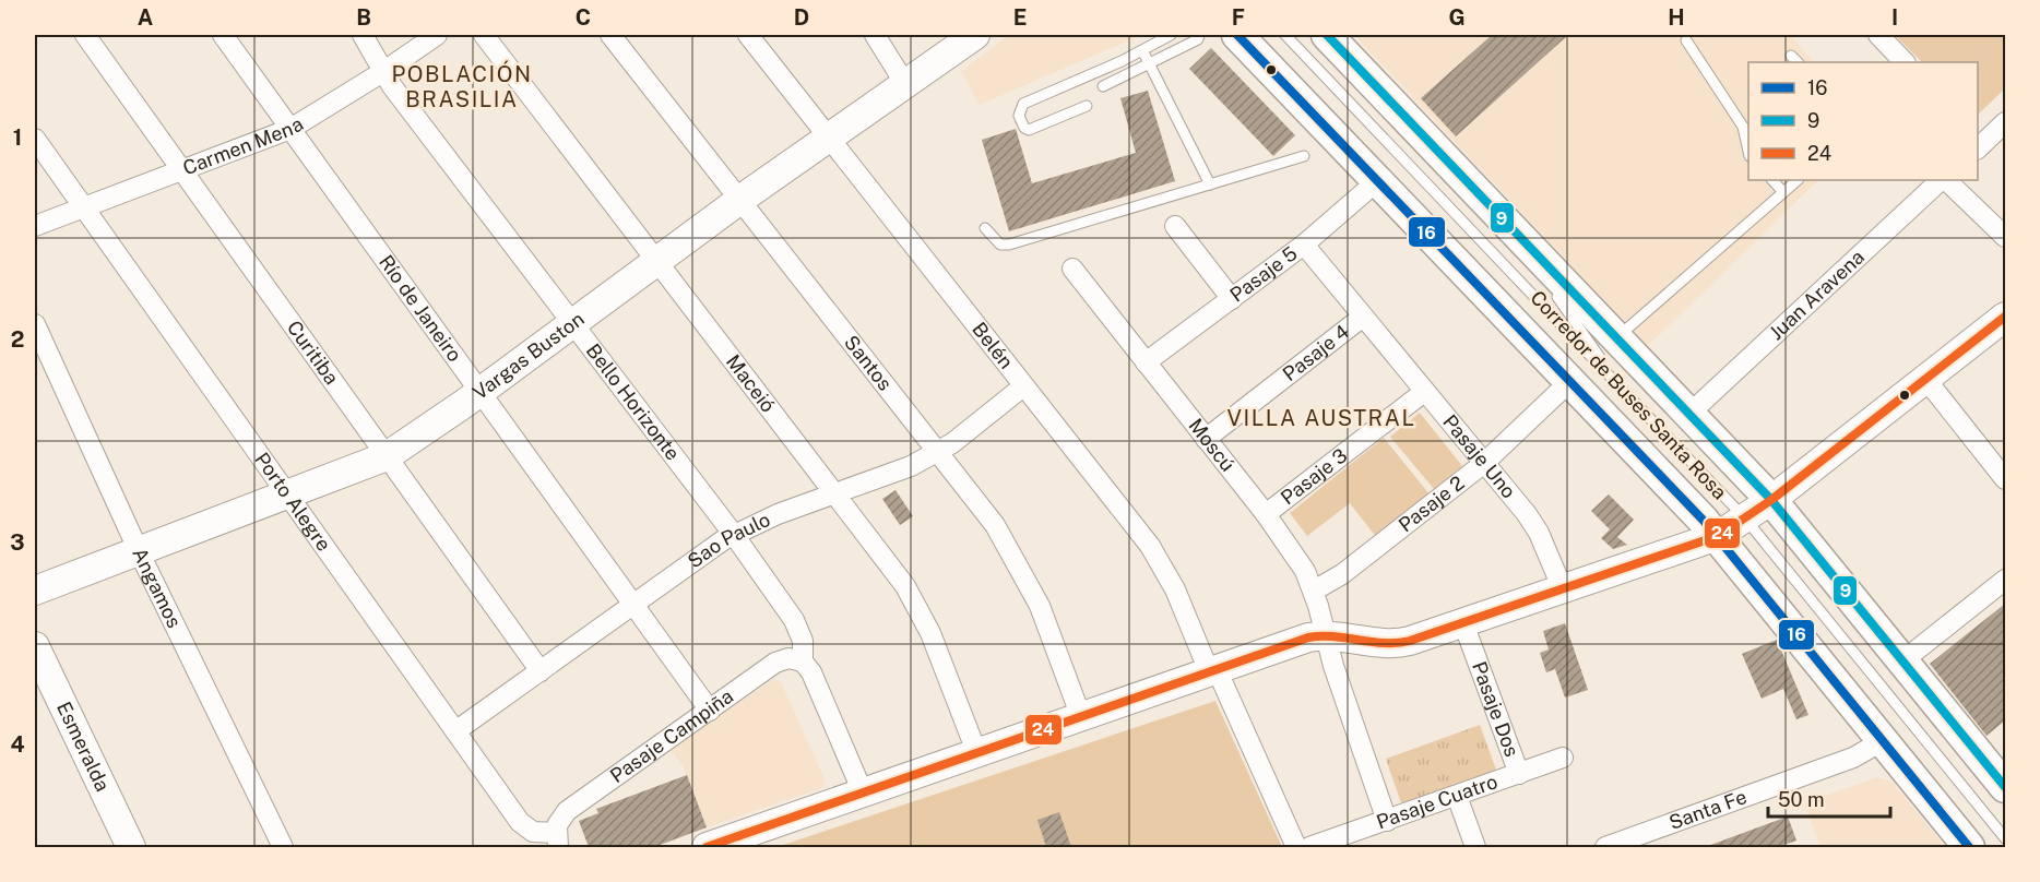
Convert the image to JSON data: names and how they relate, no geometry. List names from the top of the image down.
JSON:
{
  "streets": {
    "street": [
      "Carmen Mena",
      "Pasaje 5",
      "Juan Aravena",
      "Río de Janeiro",
      "Belén",
      "Curitiba",
      "Pasaje 4",
      "Vargas Buston",
      "Santos",
      "Maceió",
      "Bello Horizonte",
      "Moscú",
      "Pasaje Uno",
      "Pasaje 3",
      "Porto Alegre",
      "Pasaje 2",
      "Sao Paulo",
      "Angamos",
      "Pasaje Dos",
      "Pasaje Campiña",
      "Esmeralda",
      "Pasaje Cuatro",
      "Santa Fe"
    ],
    "lane": ["Corredor de Buses Santa Rosa"]
  },
  "crossings": [
    ["Carmen Mena", "Río de Janeiro"],
    ["Carmen Mena", "Curitiba"],
    ["Carmen Mena", "Bello Horizonte"],
    ["Carmen Mena", "Porto Alegre"],
    ["Pasaje 5", "Moscú"],
    ["Pasaje 5", "Pasaje Uno"],
    ["Río de Janeiro", "Vargas Buston"],
    ["Río de Janeiro", "Sao Paulo"],
    ["Río de Janeiro", "Pasaje Campiña"],
    ["Belén", "Vargas Buston"],
    ["Belén", "Sao Paulo"],
    ["Curitiba", "Vargas Buston"],
    ["Curitiba", "Sao Paulo"],
    ["Pasaje 4", "Moscú"],
    ["Pasaje 4", "Pasaje Uno"],
    ["Vargas Buston", "Santos"],
    ["Vargas Buston", "Maceió"],
    ["Vargas Buston", "Bello Horizonte"],
    ["Vargas Buston", "Porto Alegre"],
    ["Vargas Buston", "Angamos"],
    ["Santos", "Sao Paulo"],
    ["Maceió", "Sao Paulo"],
    ["Bello Horizonte", "Sao Paulo"],
    ["Bello Horizonte", "Pasaje Campiña"],
    ["Moscú", "Pasaje 3"],
    ["Moscú", "Pasaje 2"],
    ["Pasaje Uno", "Pasaje 3"],
    ["Pasaje Uno", "Pasaje 2"],
    ["Porto Alegre", "Sao Paulo"],
    ["Porto Alegre", "Pasaje Campiña"],
    ["Pasaje Dos", "Pasaje Cuatro"]
  ],
  "districts": ["POBLACIÓN BRASILIA", "VILLA AUSTRAL"],
  "lines": ["transit line 16", "transit line 9", "transit line 24"],
  "legend": ["16", "9", "24"],
  "scale_bar": "50 m",
  "grid": {
    "columns": [
      "A",
      "B",
      "C",
      "D",
      "E",
      "F",
      "G",
      "H",
      "I"
    ],
    "rows": [
      "1",
      "2",
      "3",
      "4"
    ]
  }
}
